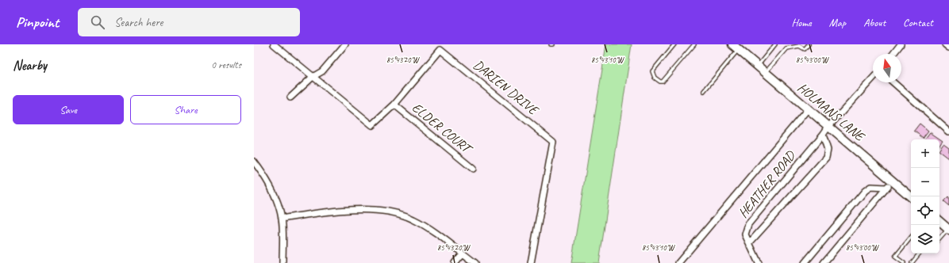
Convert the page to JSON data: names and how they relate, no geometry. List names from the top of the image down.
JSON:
{
  "streets": {
    "main road": ["HOLMANS LANE"],
    "street": ["DARIEN DRIVE", "ELDER COURT", "HEATHER ROAD"]
  },
  "crossings": [
    ["DARIEN DRIVE", "ELDER COURT"],
    ["HOLMANS LANE", "HEATHER ROAD"]
  ],
  "north": "top",
  "page": {
    "header": "Pinpoint",
    "search": "Search here",
    "nav": [
      "Home",
      "Map",
      "About",
      "Contact"
    ],
    "heading": ["Nearby", "0 results"],
    "buttons": ["Save", "Share"],
    "map_buttons": ["+", "−"]
  },
  "coordinates": ["85°43'20\"W", "85°43'10\"W", "85°43'00\"W"]
}
